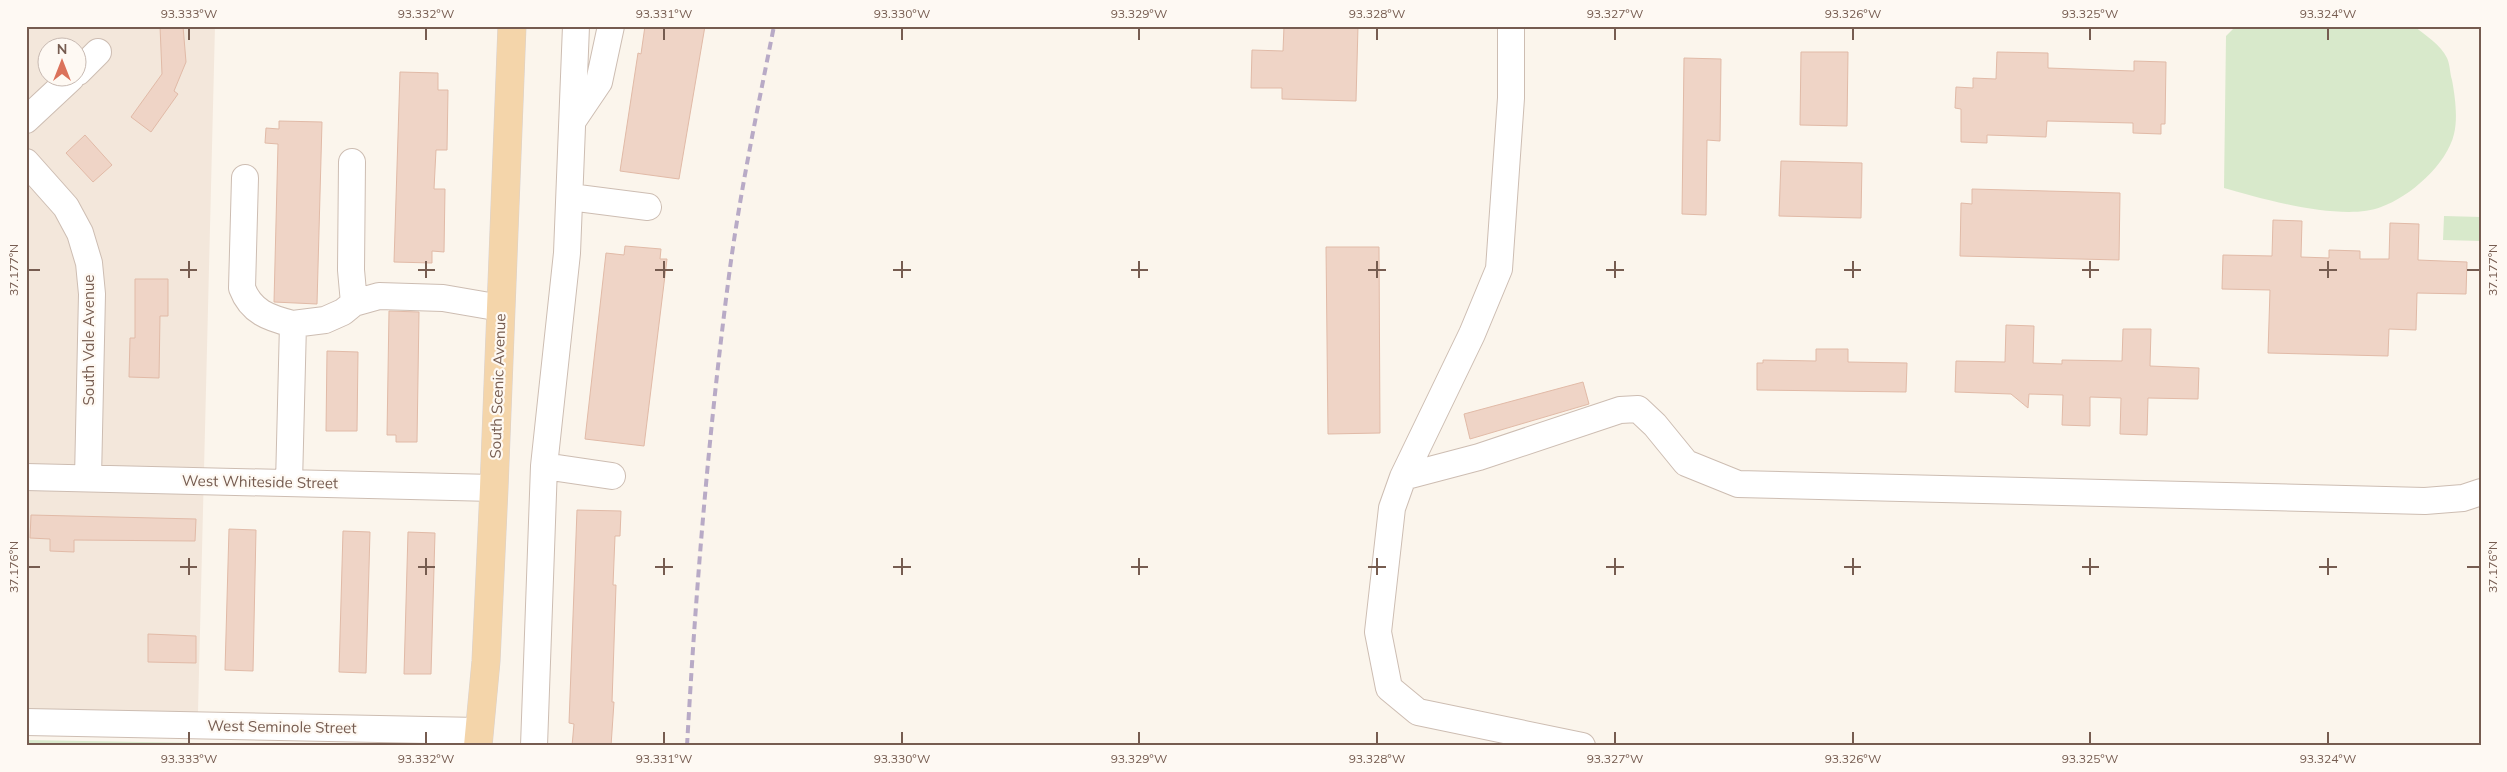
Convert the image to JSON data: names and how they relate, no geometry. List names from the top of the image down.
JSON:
{
  "streets": {
    "main road": ["South Scenic Avenue"],
    "street": ["South Vale Avenue", "West Whiteside Street", "West Seminole Street"]
  },
  "crossings": [
    ["South Vale Avenue", "West Whiteside Street"],
    ["South Scenic Avenue", "West Whiteside Street"],
    ["South Scenic Avenue", "West Seminole Street"]
  ],
  "north": "top",
  "coordinates": [
    "93.333°W",
    "93.332°W",
    "93.331°W",
    "93.330°W",
    "93.329°W",
    "93.328°W",
    "93.327°W",
    "93.326°W",
    "93.325°W",
    "93.324°W",
    "37.177°N",
    "37.176°N"
  ]
}
